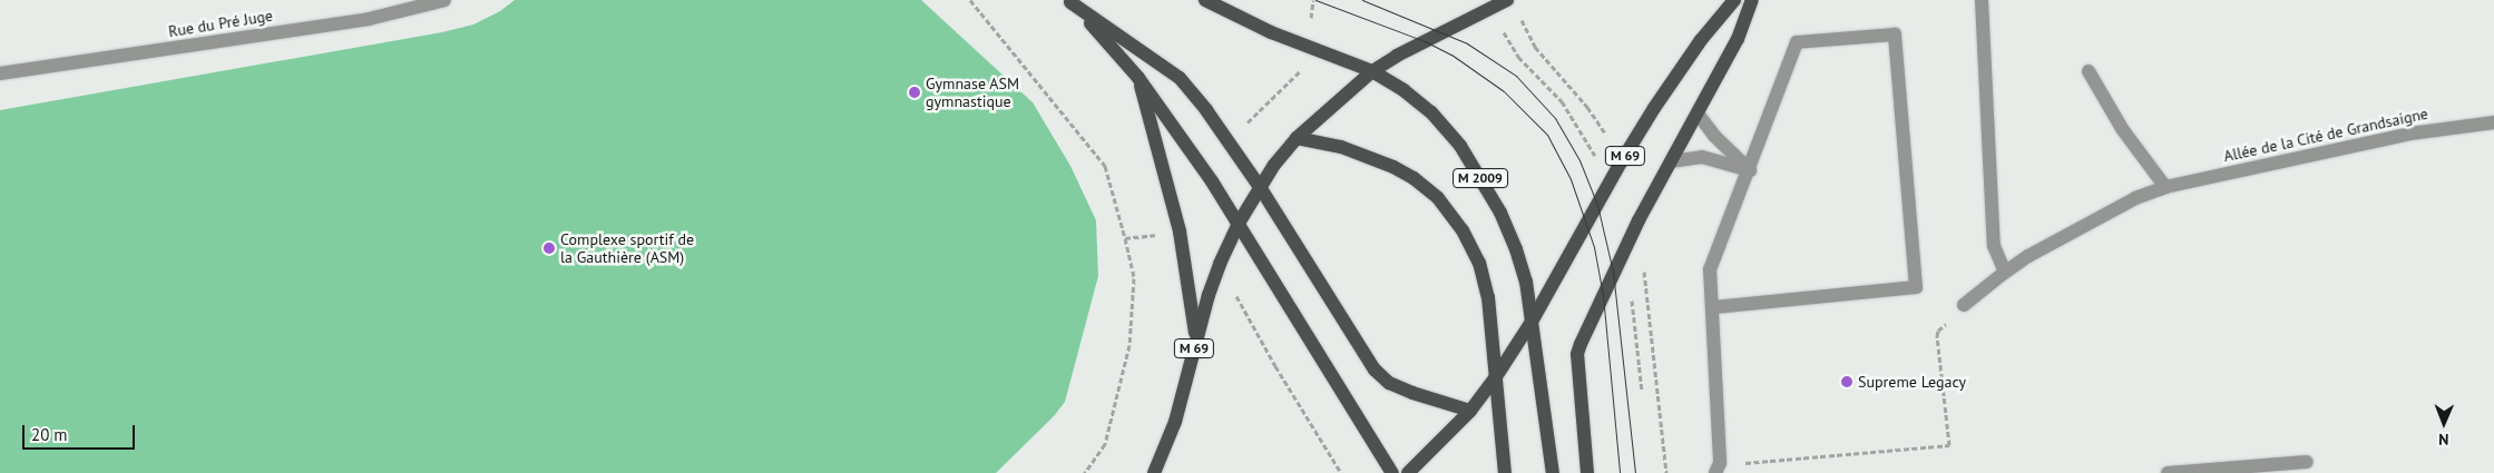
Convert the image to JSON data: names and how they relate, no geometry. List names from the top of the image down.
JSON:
{
  "streets": {
    "main road": ["M 69", "M 2009"],
    "street": ["Rue du Pré Juge", "Allée de la Cité de Grandsaigne"]
  },
  "crossings": [
    ["M 69", "M 2009"]
  ],
  "places": ["Gymnase ASM gymnastique", "Complexe sportif de la Gauthière (ASM)", "Supreme Legacy"],
  "scale_bar": "20 m",
  "north": "bottom"
}
